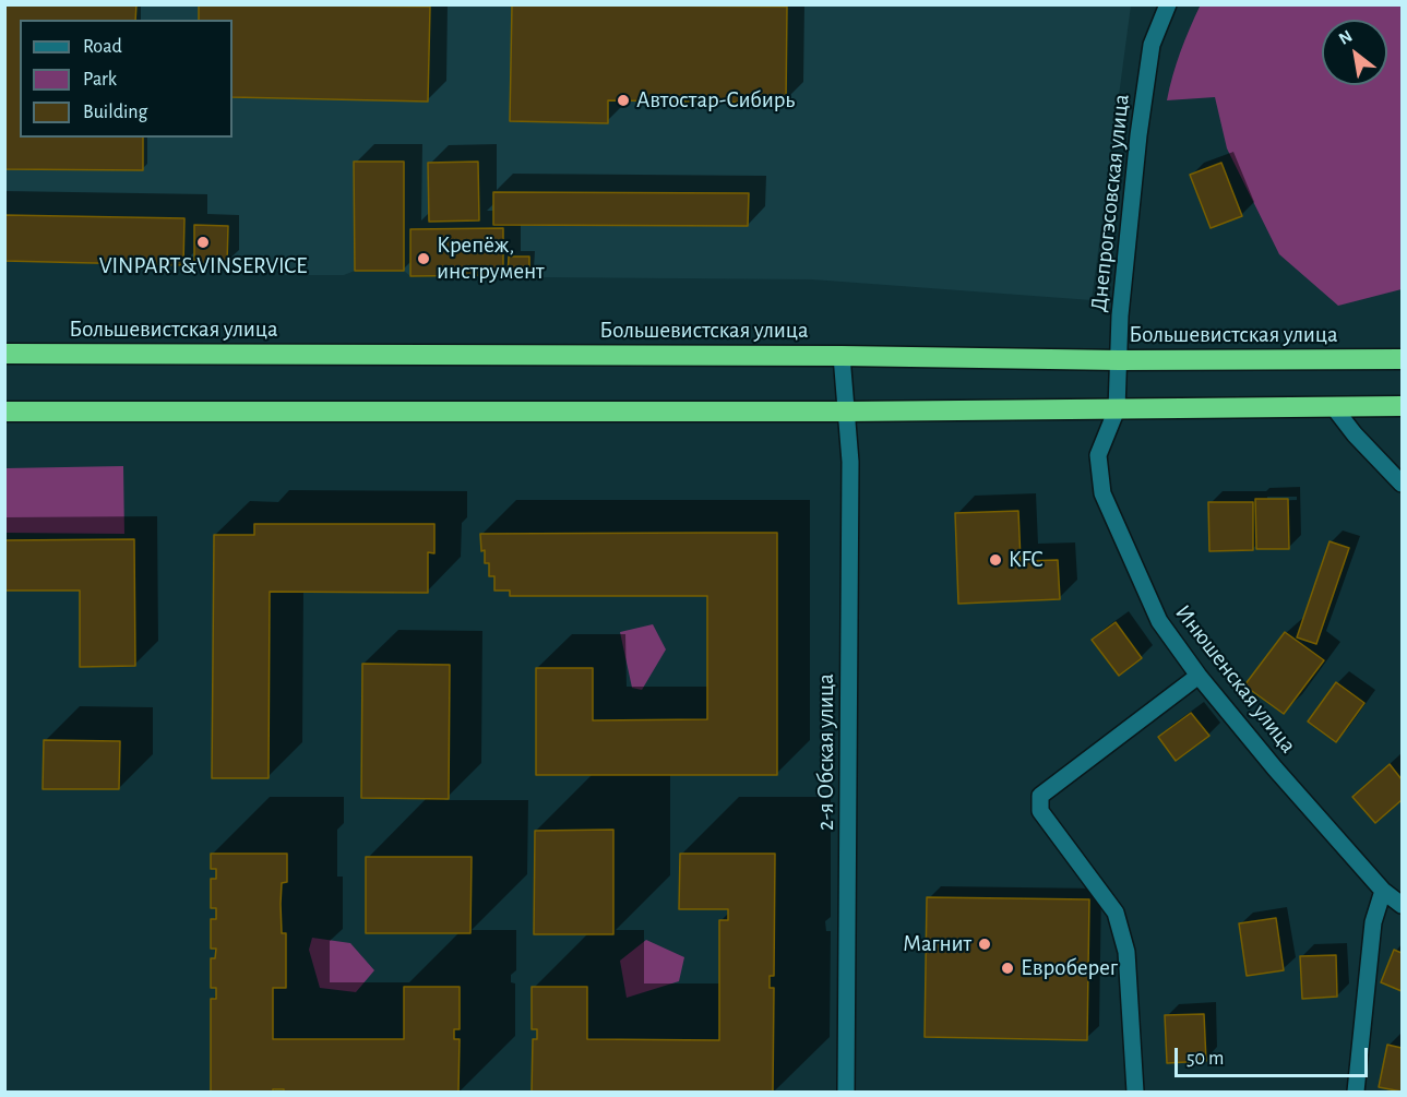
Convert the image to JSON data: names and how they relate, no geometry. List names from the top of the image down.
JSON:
{
  "streets": {
    "highway": ["Большевистская улица"],
    "street": ["Днепрогэсовская улица", "Инюшенская улица", "2-я Обская улица"]
  },
  "crossings": [
    ["Днепрогэсовская улица", "Большевистская улица"],
    ["Днепрогэсовская улица", "Инюшенская улица"],
    ["Большевистская улица", "2-я Обская улица"]
  ],
  "places": [
    "Автостар-Сибирь",
    "VINPART&VINSERVICE",
    "Крепёж, инструмент",
    "KFC",
    "Магнит",
    "Евроберег"
  ],
  "legend": ["Road", "Park", "Building"],
  "scale_bar": "50 m",
  "north": "top left"
}
